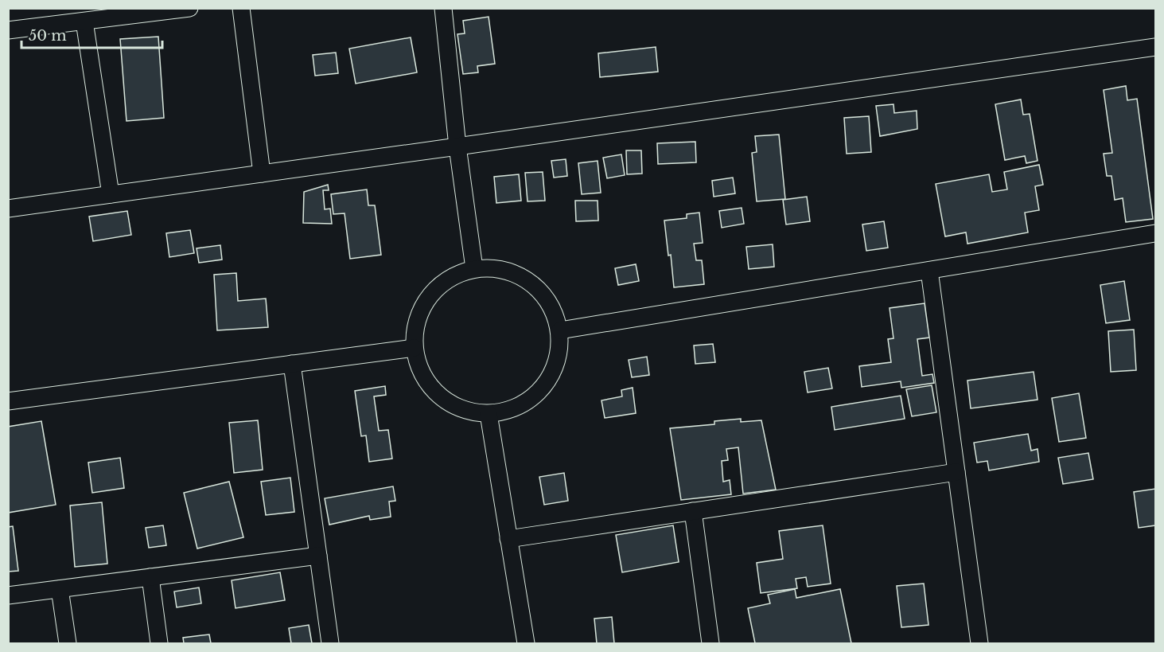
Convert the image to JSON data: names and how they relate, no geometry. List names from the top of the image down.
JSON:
{
  "scale_bar": "50 m"
}
